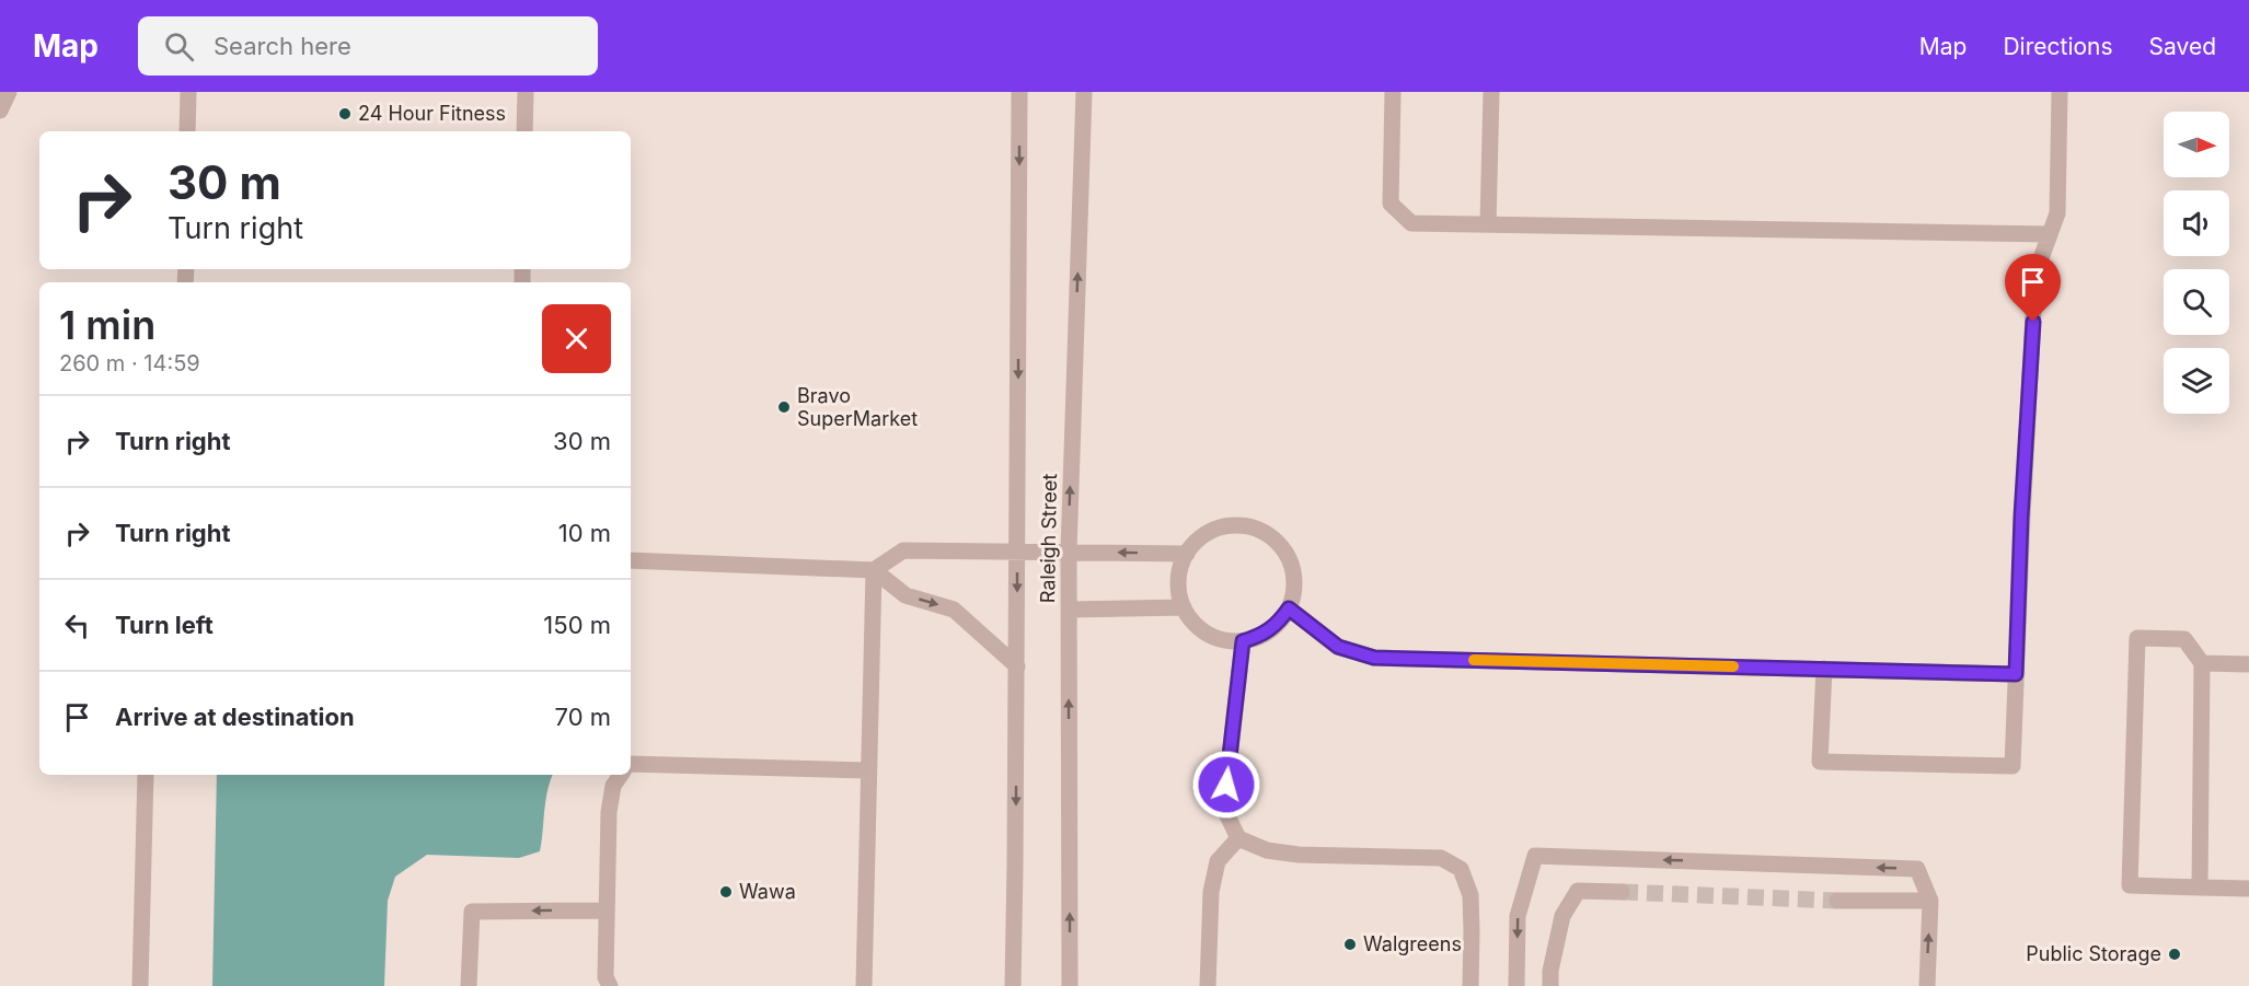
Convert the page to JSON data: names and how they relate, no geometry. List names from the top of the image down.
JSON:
{
  "streets": {
    "street": ["Raleigh Street"]
  },
  "places": [
    "24 Hour Fitness",
    "Bravo SuperMarket",
    "Wawa",
    "Walgreens",
    "Public Storage"
  ],
  "north": "right",
  "page": {
    "header": "Map",
    "search": "Search here",
    "nav": ["Map", "Directions", "Saved"],
    "turn": ["30 m", "Turn right"],
    "heading": ["1 min", "260 m · 14:59"],
    "list": [
      {
        "name": "Turn right",
        "value": "30 m"
      },
      {
        "name": "Turn right",
        "value": "10 m"
      },
      {
        "name": "Turn left",
        "value": "150 m"
      },
      {
        "name": "Arrive at destination",
        "value": "70 m"
      }
    ]
  }
}
